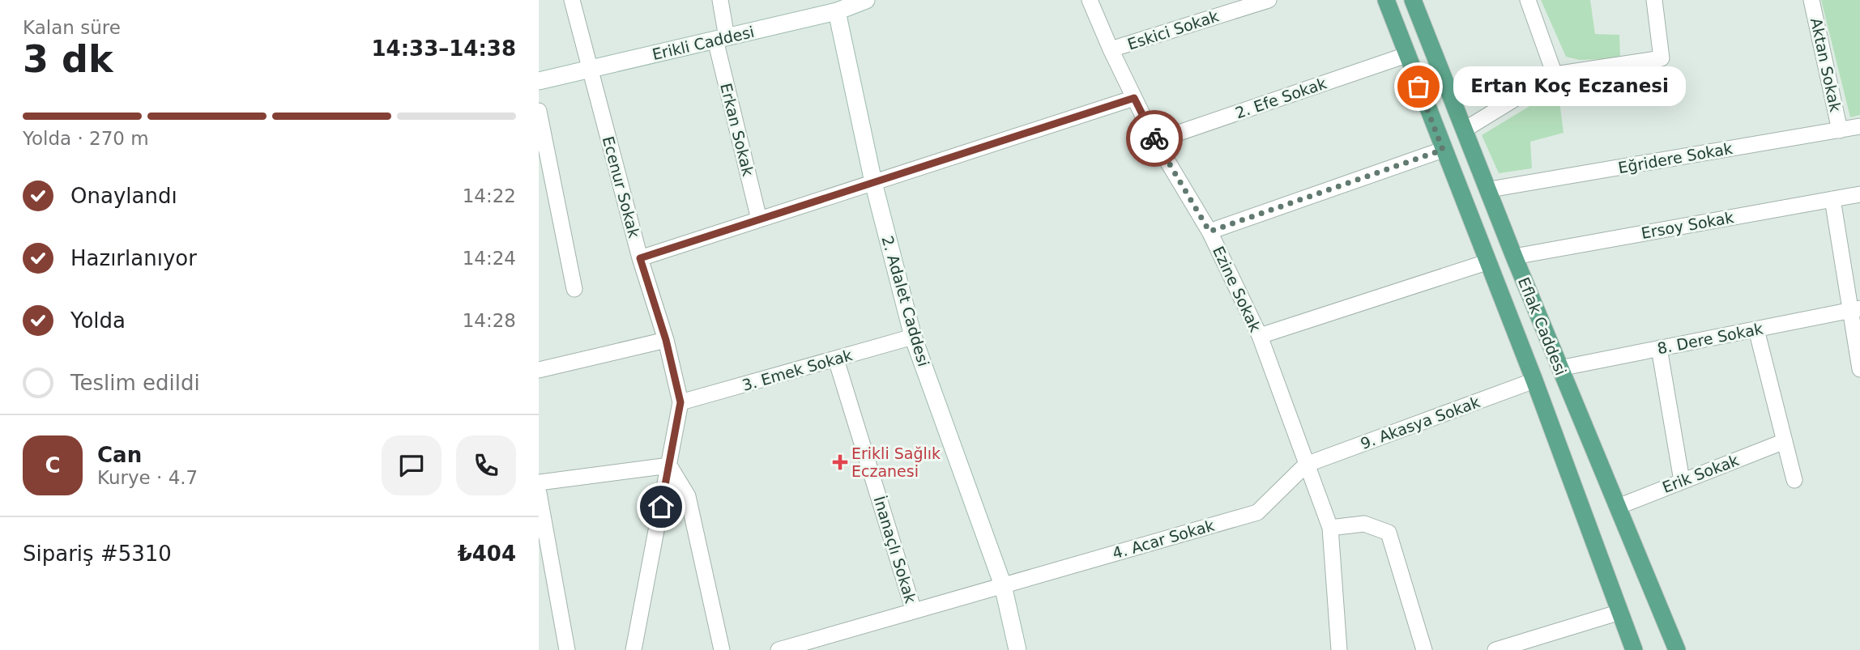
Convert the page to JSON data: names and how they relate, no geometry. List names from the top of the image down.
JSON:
{
  "streets": {
    "main road": ["Erikli Caddesi", "2. Adalet Caddesi", "Eflak Caddesi"],
    "street": [
      "Eskici Sokak",
      "Aktan Sokak",
      "2. Efe Sokak",
      "Erkan Sokak",
      "Eğridere Sokak",
      "Ecenur Sokak",
      "Ersoy Sokak",
      "Ezine Sokak",
      "8. Dere Sokak",
      "3. Emek Sokak",
      "9. Akasya Sokak",
      "Erik Sokak",
      "4. Acar Sokak",
      "İnanaçlı Sokak"
    ]
  },
  "crossings": [
    ["Eskici Sokak", "Ezine Sokak"],
    ["Erikli Caddesi", "Erkan Sokak"],
    ["Erikli Caddesi", "Ecenur Sokak"],
    ["Erikli Caddesi", "2. Adalet Caddesi"],
    ["Aktan Sokak", "Eğridere Sokak"],
    ["2. Efe Sokak", "Ezine Sokak"],
    ["2. Efe Sokak", "Eflak Caddesi"],
    ["Eğridere Sokak", "Eflak Caddesi"],
    ["Ecenur Sokak", "3. Emek Sokak"],
    ["Ersoy Sokak", "Eflak Caddesi"],
    ["Ezine Sokak", "9. Akasya Sokak"],
    ["Ezine Sokak", "4. Acar Sokak"],
    ["2. Adalet Caddesi", "3. Emek Sokak"],
    ["2. Adalet Caddesi", "4. Acar Sokak"],
    ["Eflak Caddesi", "8. Dere Sokak"],
    ["Eflak Caddesi", "9. Akasya Sokak"],
    ["Eflak Caddesi", "Erik Sokak"],
    ["3. Emek Sokak", "İnanaçlı Sokak"],
    ["9. Akasya Sokak", "4. Acar Sokak"],
    ["4. Acar Sokak", "İnanaçlı Sokak"]
  ],
  "places": {
    "other": ["Ertan Koç Eczanesi"],
    "health": ["Erikli Sağlık Eczanesi"]
  },
  "page": {
    "heading": ["3 dk", "Kalan süre", "14:33–14:38"],
    "panel": [
      "Can",
      "Kurye · 4.7",
      "Sipariş #5310",
      "₺404"
    ],
    "bubble": "Ertan Koç Eczanesi",
    "bar": "Yolda · 270 m",
    "list": [
      ["Onaylandı", "14:22"],
      ["Hazırlanıyor", "14:24"],
      ["Yolda", "14:28"],
      "Teslim edildi"
    ],
    "round": "C"
  }
}
